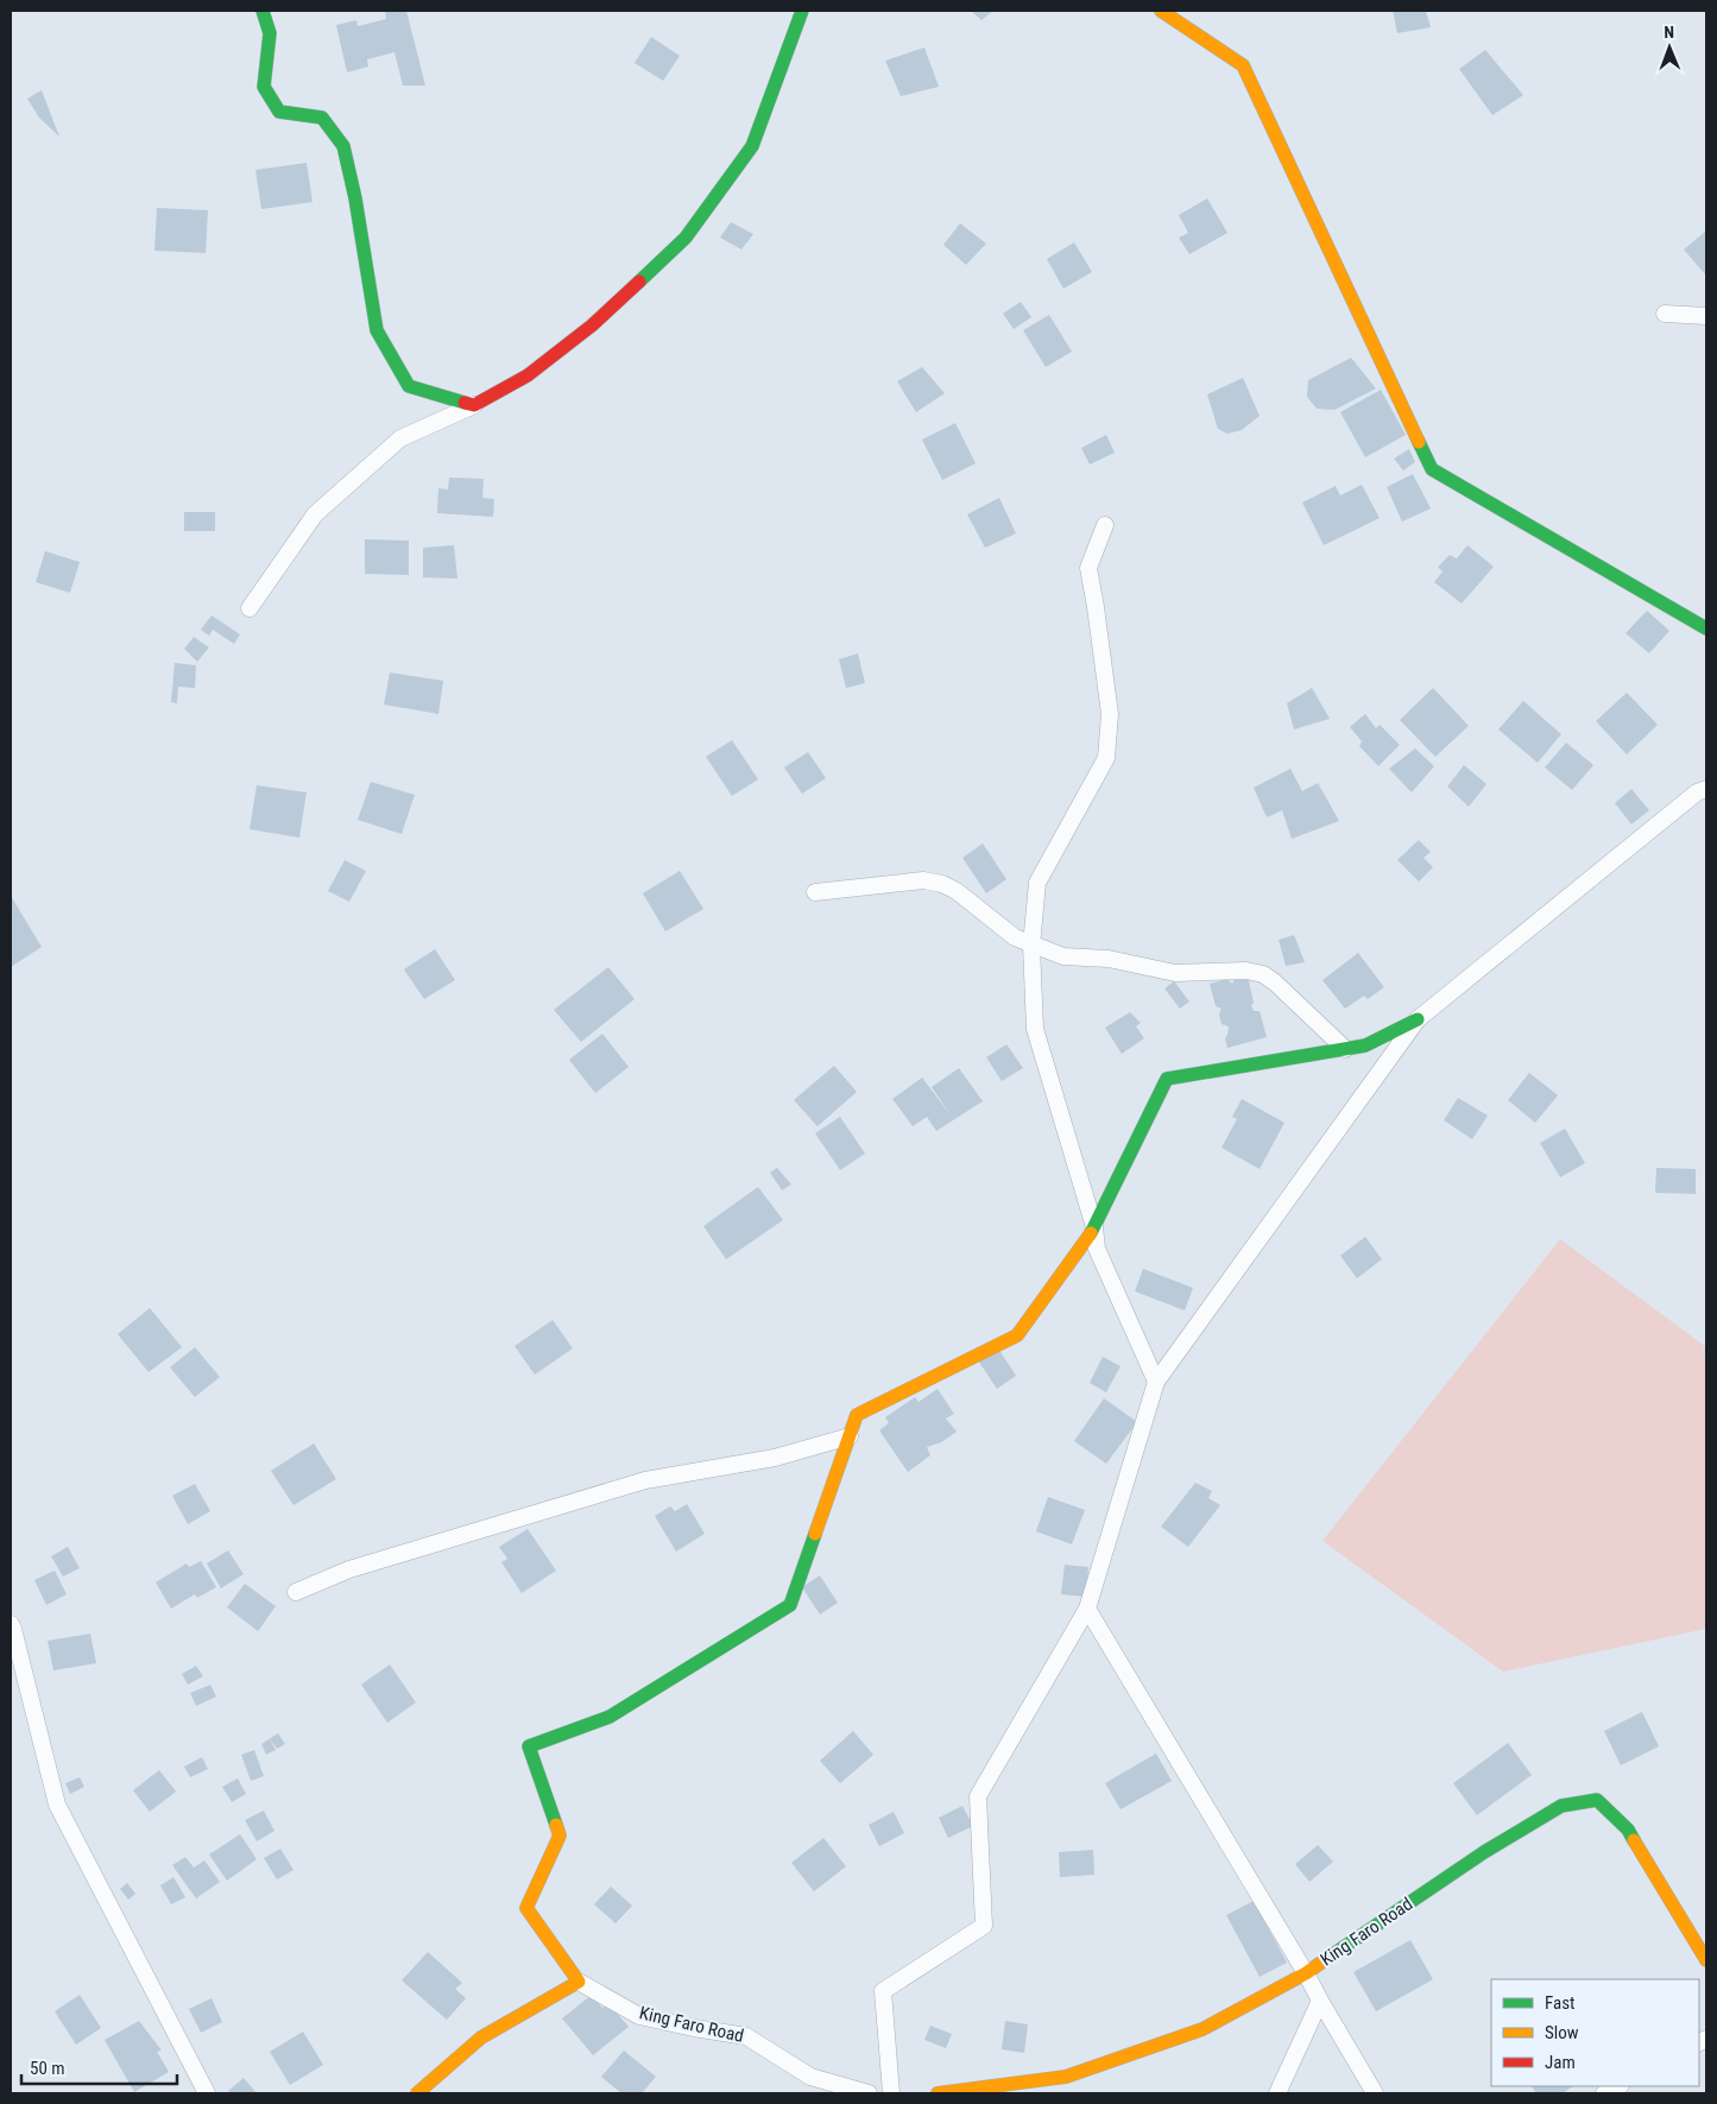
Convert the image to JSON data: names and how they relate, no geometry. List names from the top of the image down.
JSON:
{
  "streets": {
    "street": ["King Faro Road"]
  },
  "legend": ["Fast", "Slow", "Jam"],
  "scale_bar": "50 m",
  "north": "top"
}
